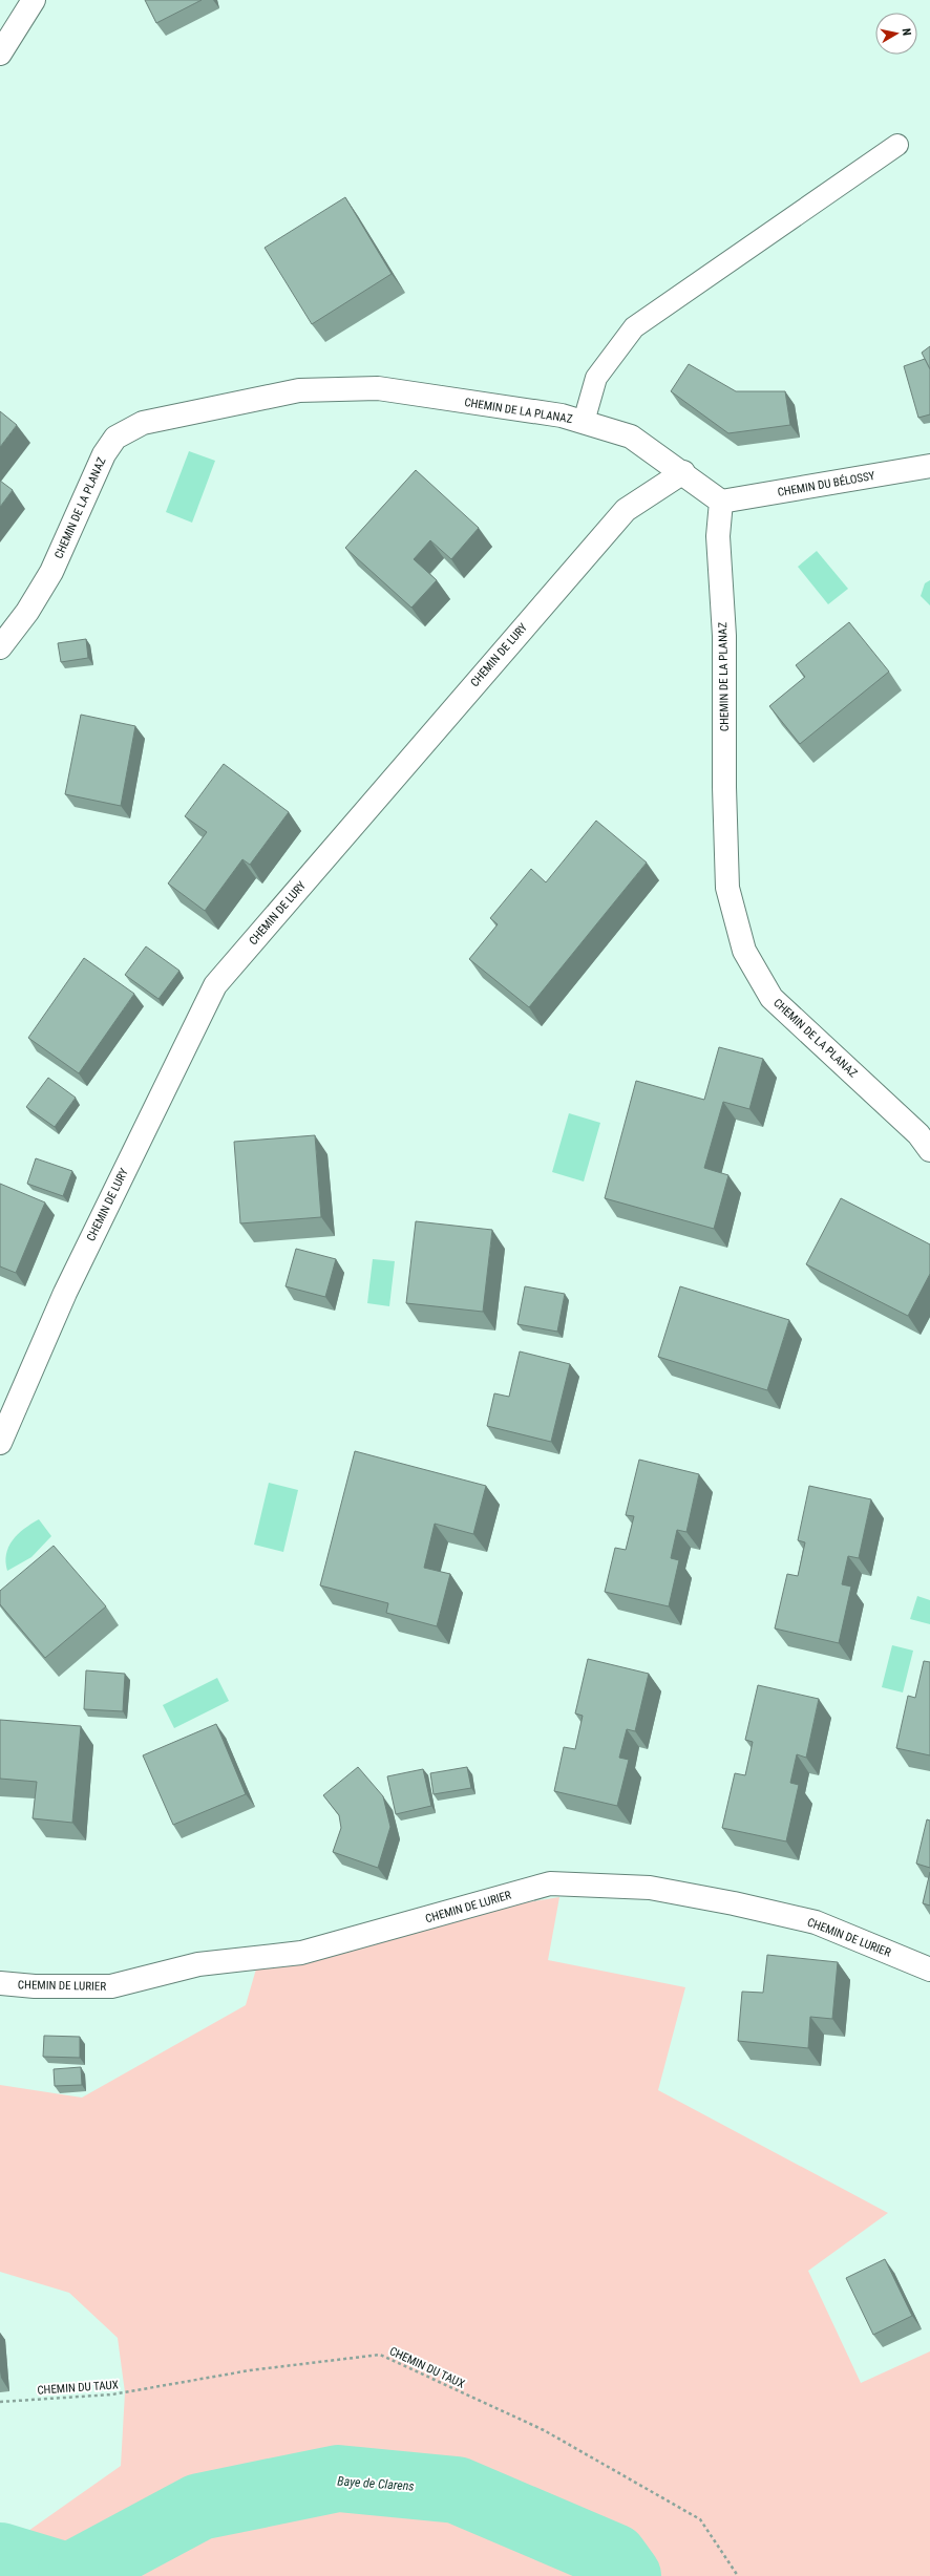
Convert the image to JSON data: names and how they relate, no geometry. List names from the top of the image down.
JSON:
{
  "streets": {
    "street": [
      "CHEMIN DE LA PLANAZ",
      "CHEMIN DU BÉLOSSY",
      "CHEMIN DE LURY",
      "CHEMIN DE LURIER"
    ],
    "path": ["CHEMIN DU TAUX"]
  },
  "crossings": [
    ["CHEMIN DE LA PLANAZ", "CHEMIN DU BÉLOSSY"],
    ["CHEMIN DE LA PLANAZ", "CHEMIN DE LURY"]
  ],
  "water": ["Baye de Clarens"],
  "north": "right"
}
